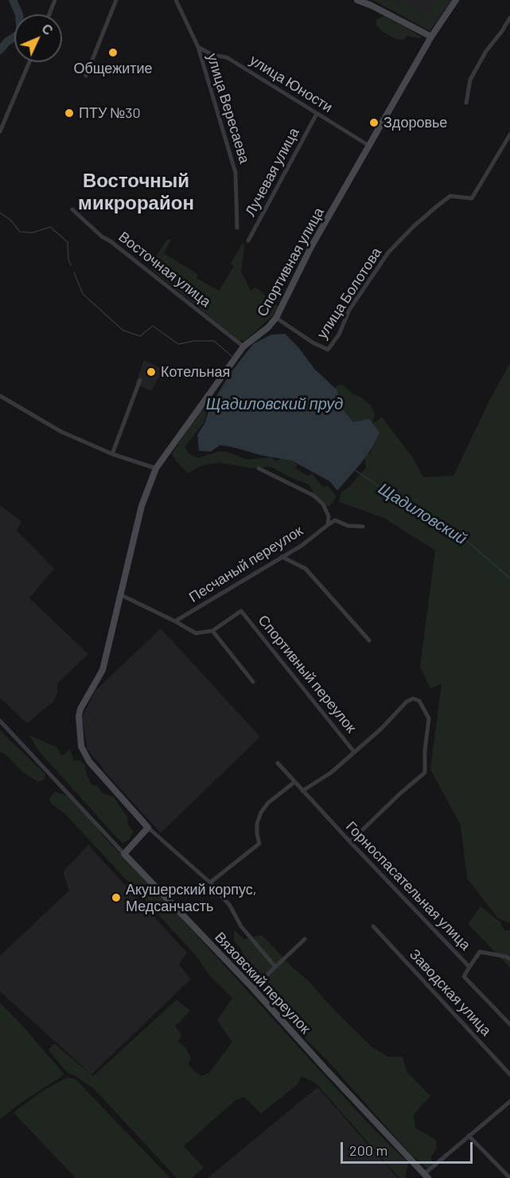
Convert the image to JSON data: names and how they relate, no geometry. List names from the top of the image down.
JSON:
{
  "streets": {
    "street": [
      "улица Юности",
      "улица Вересаева",
      "Лучевая улица",
      "Спортивная улица",
      "Восточная улица",
      "улица Болотова",
      "Песчаный переулок",
      "Спортивный переулок",
      "Горноспасательная улица",
      "Вязовский переулок",
      "Заводская улица"
    ]
  },
  "crossings": [
    ["улица Юности", "улица Вересаева"],
    ["улица Юности", "Лучевая улица"],
    ["улица Юности", "Спортивная улица"],
    ["Спортивная улица", "Восточная улица"],
    ["Спортивная улица", "улица Болотова"]
  ],
  "districts": ["Восточный микрорайон"],
  "water": ["Щадиловский пруд", "Щадиловский"],
  "places": [
    "Общежитие",
    "ПТУ №30",
    "Здоровье",
    "Котельная",
    "Акушерский корпус, Медсанчасть"
  ],
  "scale_bar": "200 m",
  "north": "top right"
}
